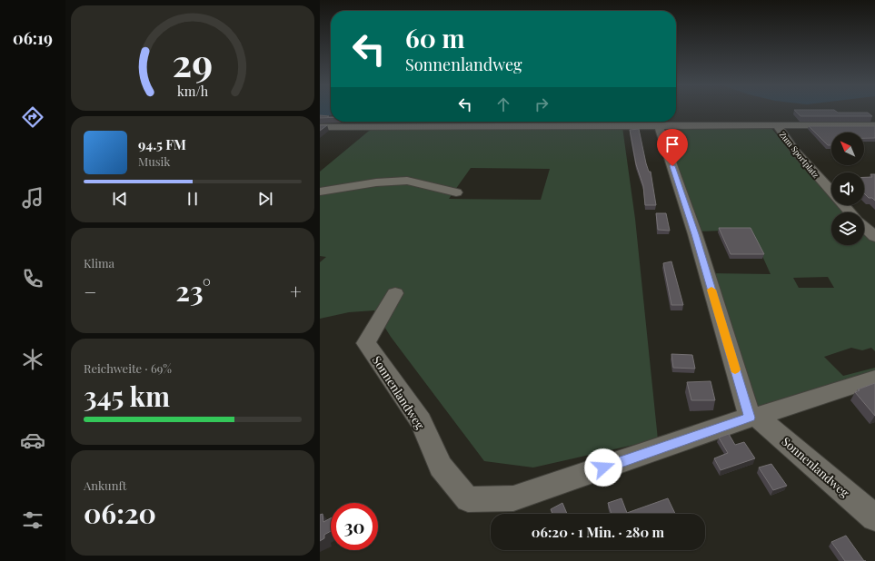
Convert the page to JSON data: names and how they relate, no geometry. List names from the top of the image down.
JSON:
{
  "streets": {
    "street": ["Zum Sportplatz", "Sonnenlandweg"]
  },
  "north": "top left",
  "page": {
    "tabs": "06:19",
    "turn": ["60 m", "Sonnenlandweg"],
    "song": ["94.5 FM", "Musik"],
    "tile": [
      "Klima",
      ["Reichweite · 69%", "345 km"],
      ["Ankunft", "06:20"]
    ],
    "heat": ["−", "23°", "+"],
    "limit": "30",
    "trip": "06:20 · 1 Min. · 280 m",
    "gauge": ["29", "km/h"]
  }
}
